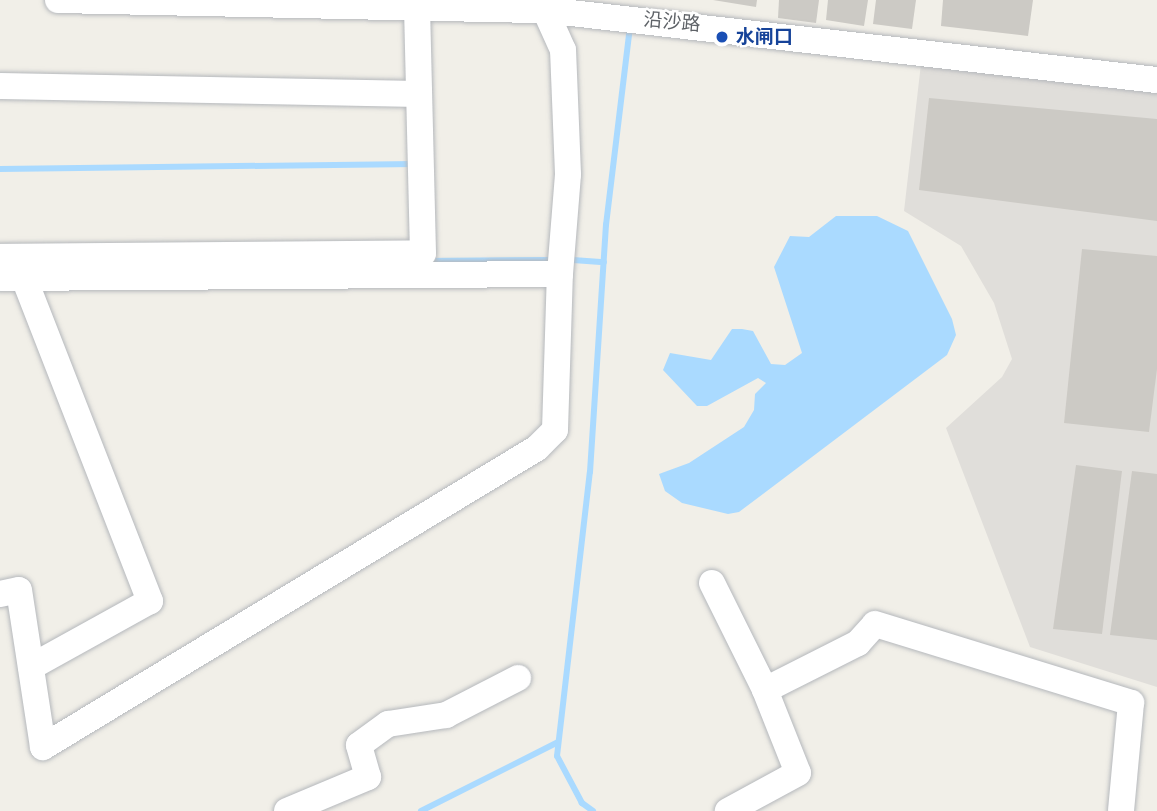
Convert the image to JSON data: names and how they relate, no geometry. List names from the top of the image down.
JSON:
{
  "streets": {
    "street": ["沿沙路"]
  },
  "places": ["水闸口"]
}
